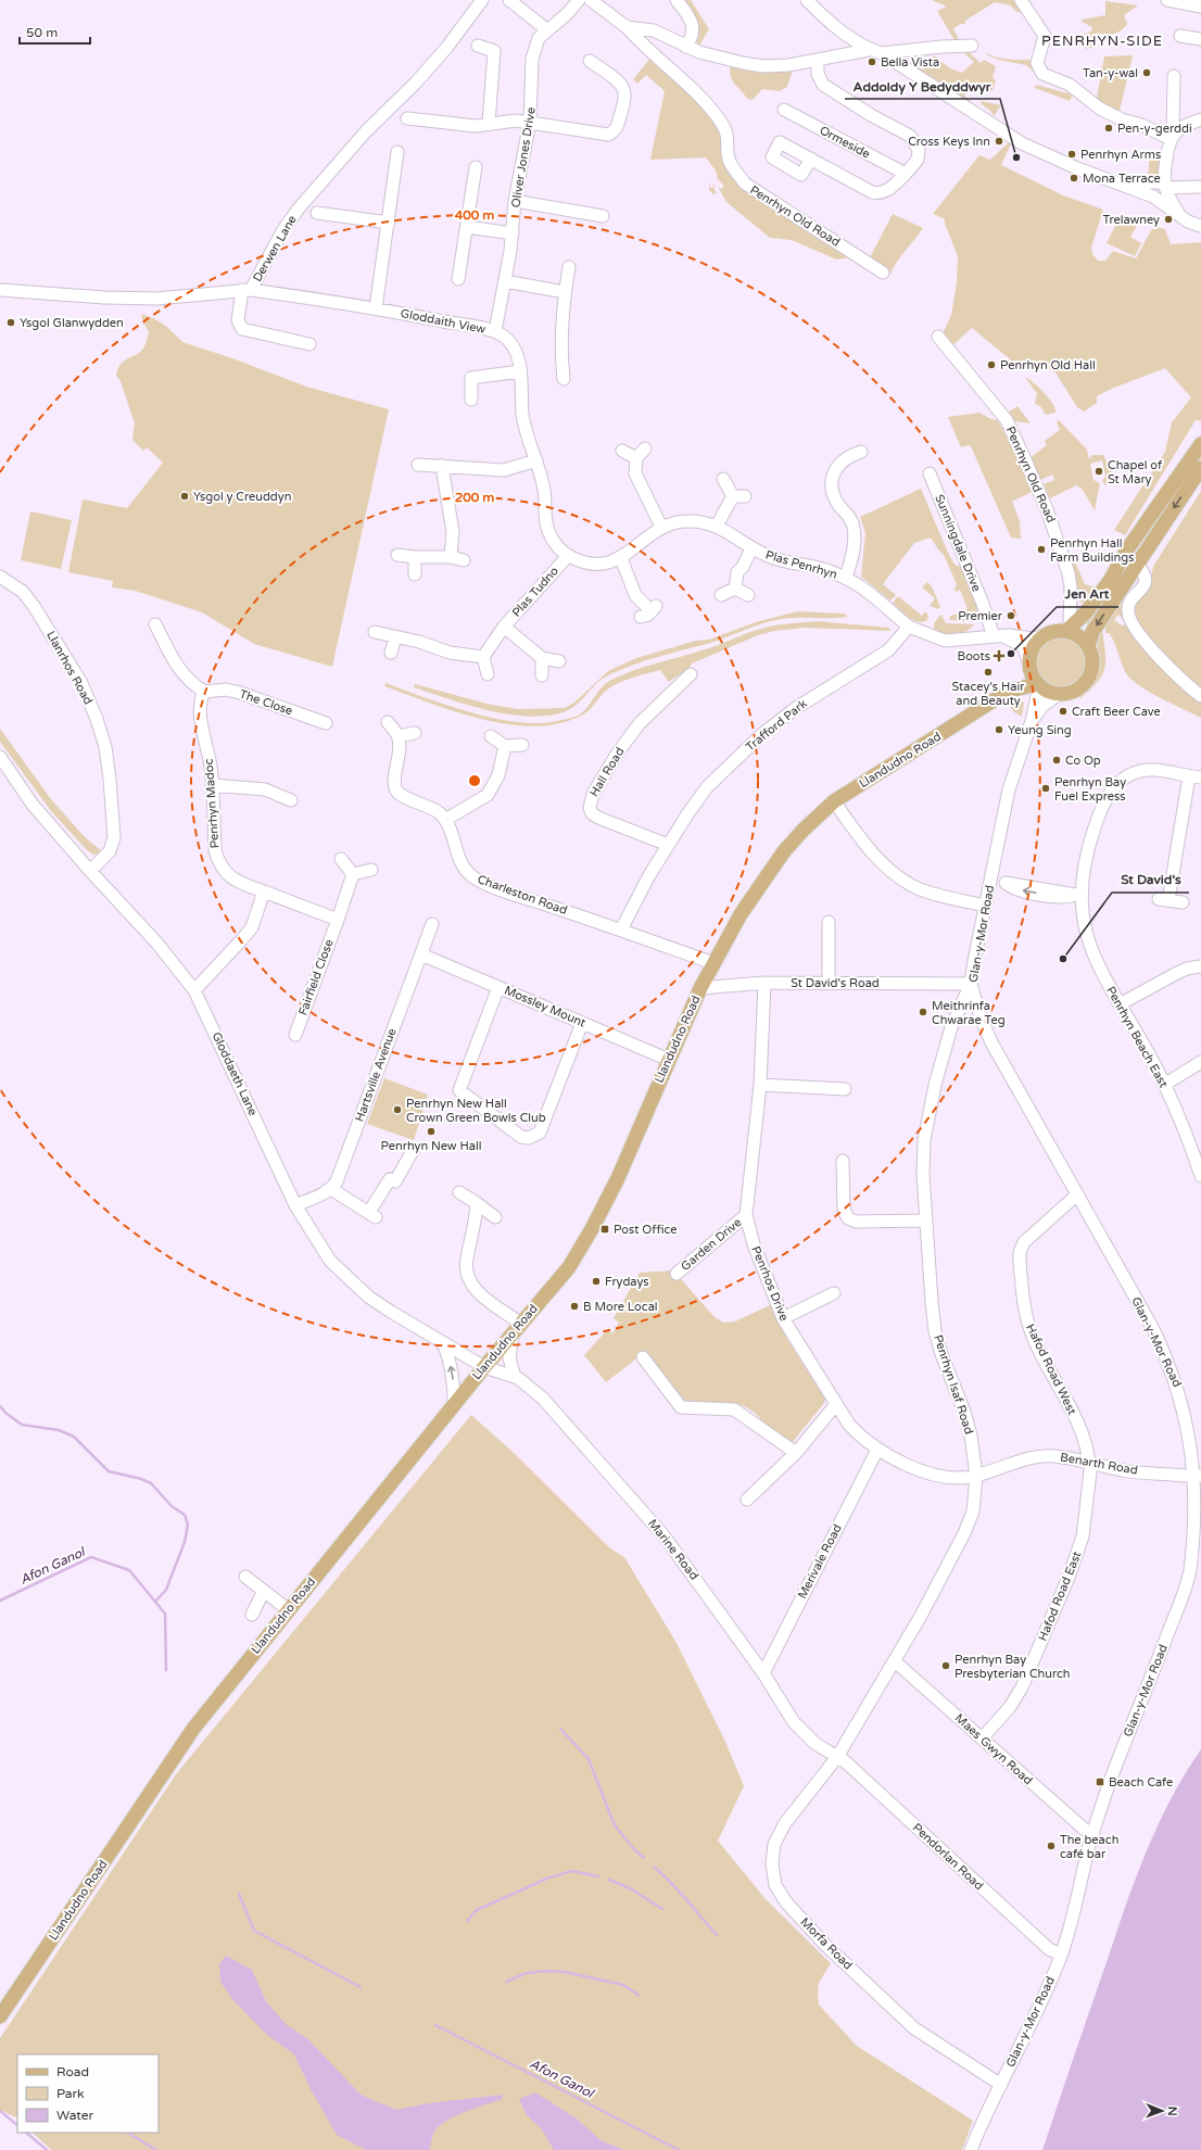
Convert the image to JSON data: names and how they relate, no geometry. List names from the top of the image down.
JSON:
{
  "streets": {
    "main road": ["Llandudno Road"],
    "street": [
      "Ormeside",
      "Oliver Jones Drive",
      "Penrhyn Old Road",
      "Derwen Lane",
      "Gloddaith View",
      "Sunningdale Drive",
      "Plas Penrhyn",
      "Plas Tudno",
      "Llanrhos Road",
      "The Close",
      "Trafford Park",
      "Hall Road",
      "Penrhyn Madoc",
      "Charleston Road",
      "Glan-y-Mor Road",
      "Fairfield Close",
      "St David's Road",
      "Mossley Mount",
      "Penrhyn Beach East",
      "Gloddaeth Lane",
      "Hartsville Avenue",
      "Garden Drive",
      "Penrhos Drive",
      "Hafod Road West",
      "Penrhyn Isaf Road",
      "Benarth Road",
      "Marine Road",
      "Merivale Road",
      "Hafod Road East",
      "Maes Gwyn Road",
      "Pendorlan Road",
      "Morfa Road"
    ]
  },
  "crossings": [
    ["Oliver Jones Drive", "Gloddaith View"],
    ["Penrhyn Old Road", "Llandudno Road"],
    ["Derwen Lane", "Gloddaith View"],
    ["Gloddaith View", "Plas Penrhyn"],
    ["Gloddaith View", "Plas Tudno"],
    ["Plas Penrhyn", "Plas Tudno"],
    ["Plas Penrhyn", "Trafford Park"],
    ["Llanrhos Road", "Gloddaeth Lane"],
    ["The Close", "Penrhyn Madoc"],
    ["Trafford Park", "Hall Road"],
    ["Trafford Park", "Charleston Road"],
    ["Llandudno Road", "Charleston Road"],
    ["Llandudno Road", "St David's Road"],
    ["Llandudno Road", "Mossley Mount"],
    ["Llandudno Road", "Gloddaeth Lane"],
    ["Llandudno Road", "Marine Road"],
    ["Glan-y-Mor Road", "St David's Road"],
    ["Glan-y-Mor Road", "Hafod Road West"],
    ["Glan-y-Mor Road", "Penrhyn Isaf Road"],
    ["Glan-y-Mor Road", "Benarth Road"],
    ["Glan-y-Mor Road", "Maes Gwyn Road"],
    ["Glan-y-Mor Road", "Pendorlan Road"],
    ["Glan-y-Mor Road", "Morfa Road"],
    ["St David's Road", "Penrhos Drive"],
    ["St David's Road", "Penrhyn Isaf Road"],
    ["Mossley Mount", "Hartsville Avenue"],
    ["Gloddaeth Lane", "Marine Road"],
    ["Garden Drive", "Penrhos Drive"],
    ["Penrhos Drive", "Penrhyn Isaf Road"],
    ["Penrhos Drive", "Benarth Road"],
    ["Penrhos Drive", "Merivale Road"],
    ["Hafod Road West", "Benarth Road"],
    ["Hafod Road West", "Hafod Road East"],
    ["Penrhyn Isaf Road", "Benarth Road"],
    ["Penrhyn Isaf Road", "Marine Road"],
    ["Penrhyn Isaf Road", "Maes Gwyn Road"],
    ["Penrhyn Isaf Road", "Pendorlan Road"],
    ["Penrhyn Isaf Road", "Morfa Road"],
    ["Benarth Road", "Hafod Road East"],
    ["Marine Road", "Merivale Road"],
    ["Marine Road", "Pendorlan Road"],
    ["Marine Road", "Morfa Road"],
    ["Hafod Road East", "Maes Gwyn Road"],
    ["Pendorlan Road", "Morfa Road"]
  ],
  "districts": ["PENRHYN-SIDE"],
  "water": ["Afon Ganol"],
  "places": {
    "other": [
      "Bella Vista",
      "Tan-y-wal",
      "Pen-y-gerddi",
      "Cross Keys Inn",
      "Penrhyn Arms",
      "Addoldy Y Bedyddwyr",
      "Mona Terrace",
      "Trelawney",
      "Ysgol Glanwydden",
      "Penrhyn Old Hall",
      "Chapel of St Mary",
      "Ysgol y Creuddyn",
      "Penrhyn Hall Farm Buildings",
      "Premier",
      "Jen Art",
      "Stacey's Hair and Beauty",
      "Craft Beer Cave",
      "Yeung Sing",
      "Co Op",
      "Penrhyn Bay Fuel Express",
      "St David's",
      "Meithrinfa Chwarae Teg",
      "Penrhyn New Hall Crown Green Bowls Club",
      "Penrhyn New Hall",
      "Frydays",
      "B More Local",
      "Penrhyn Bay Presbyterian Church",
      "The beach café bar"
    ],
    "health": ["Boots"],
    "transit": ["Post Office", "Beach Cafe"]
  },
  "legend": ["Road", "Park", "Water"],
  "scale_bar": "50 m",
  "north": "right",
  "rings": ["400 m", "200 m"]
}
